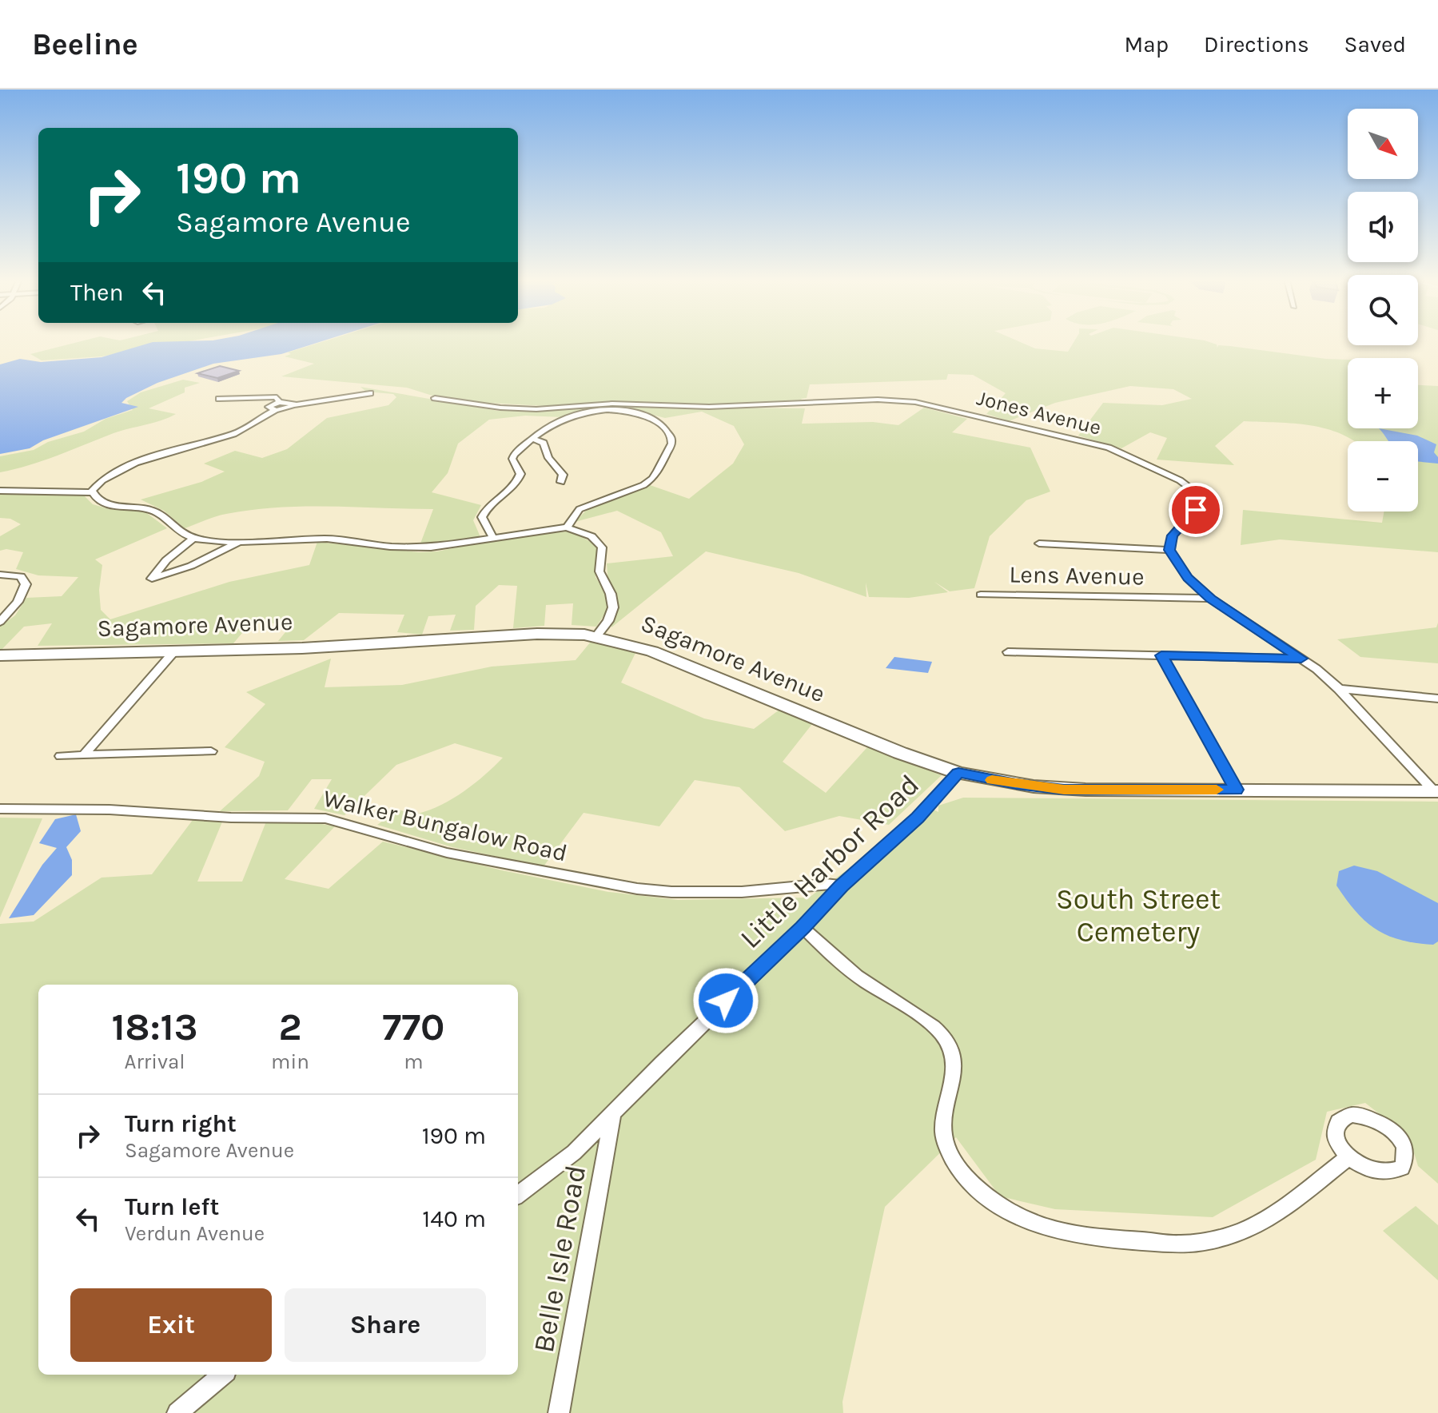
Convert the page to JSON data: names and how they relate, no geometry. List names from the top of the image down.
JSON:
{
  "streets": {
    "main road": ["Sagamore Avenue"],
    "street": [
      "Jones Avenue",
      "Lens Avenue",
      "Walker Bungalow Road",
      "Little Harbor Road",
      "Belle Isle Road"
    ]
  },
  "crossings": [
    ["Sagamore Avenue", "Little Harbor Road"],
    ["Walker Bungalow Road", "Little Harbor Road"],
    ["Little Harbor Road", "Belle Isle Road"]
  ],
  "parks": ["South Street Cemetery"],
  "north": "bottom right",
  "page": {
    "header": "Beeline",
    "nav": ["Map", "Directions", "Saved"],
    "map_buttons": ["+", "−"],
    "turn": ["190 m", "Sagamore Avenue"],
    "then": "Then",
    "eta": [
      "18:13",
      "Arrival",
      "2",
      "min",
      "770",
      "m"
    ],
    "list": [
      {
        "name": "Turn right",
        "note": "Sagamore Avenue",
        "value": "190 m"
      },
      {
        "name": "Turn left",
        "note": "Verdun Avenue",
        "value": "140 m"
      }
    ],
    "buttons": ["Exit", "Share"]
  }
}
